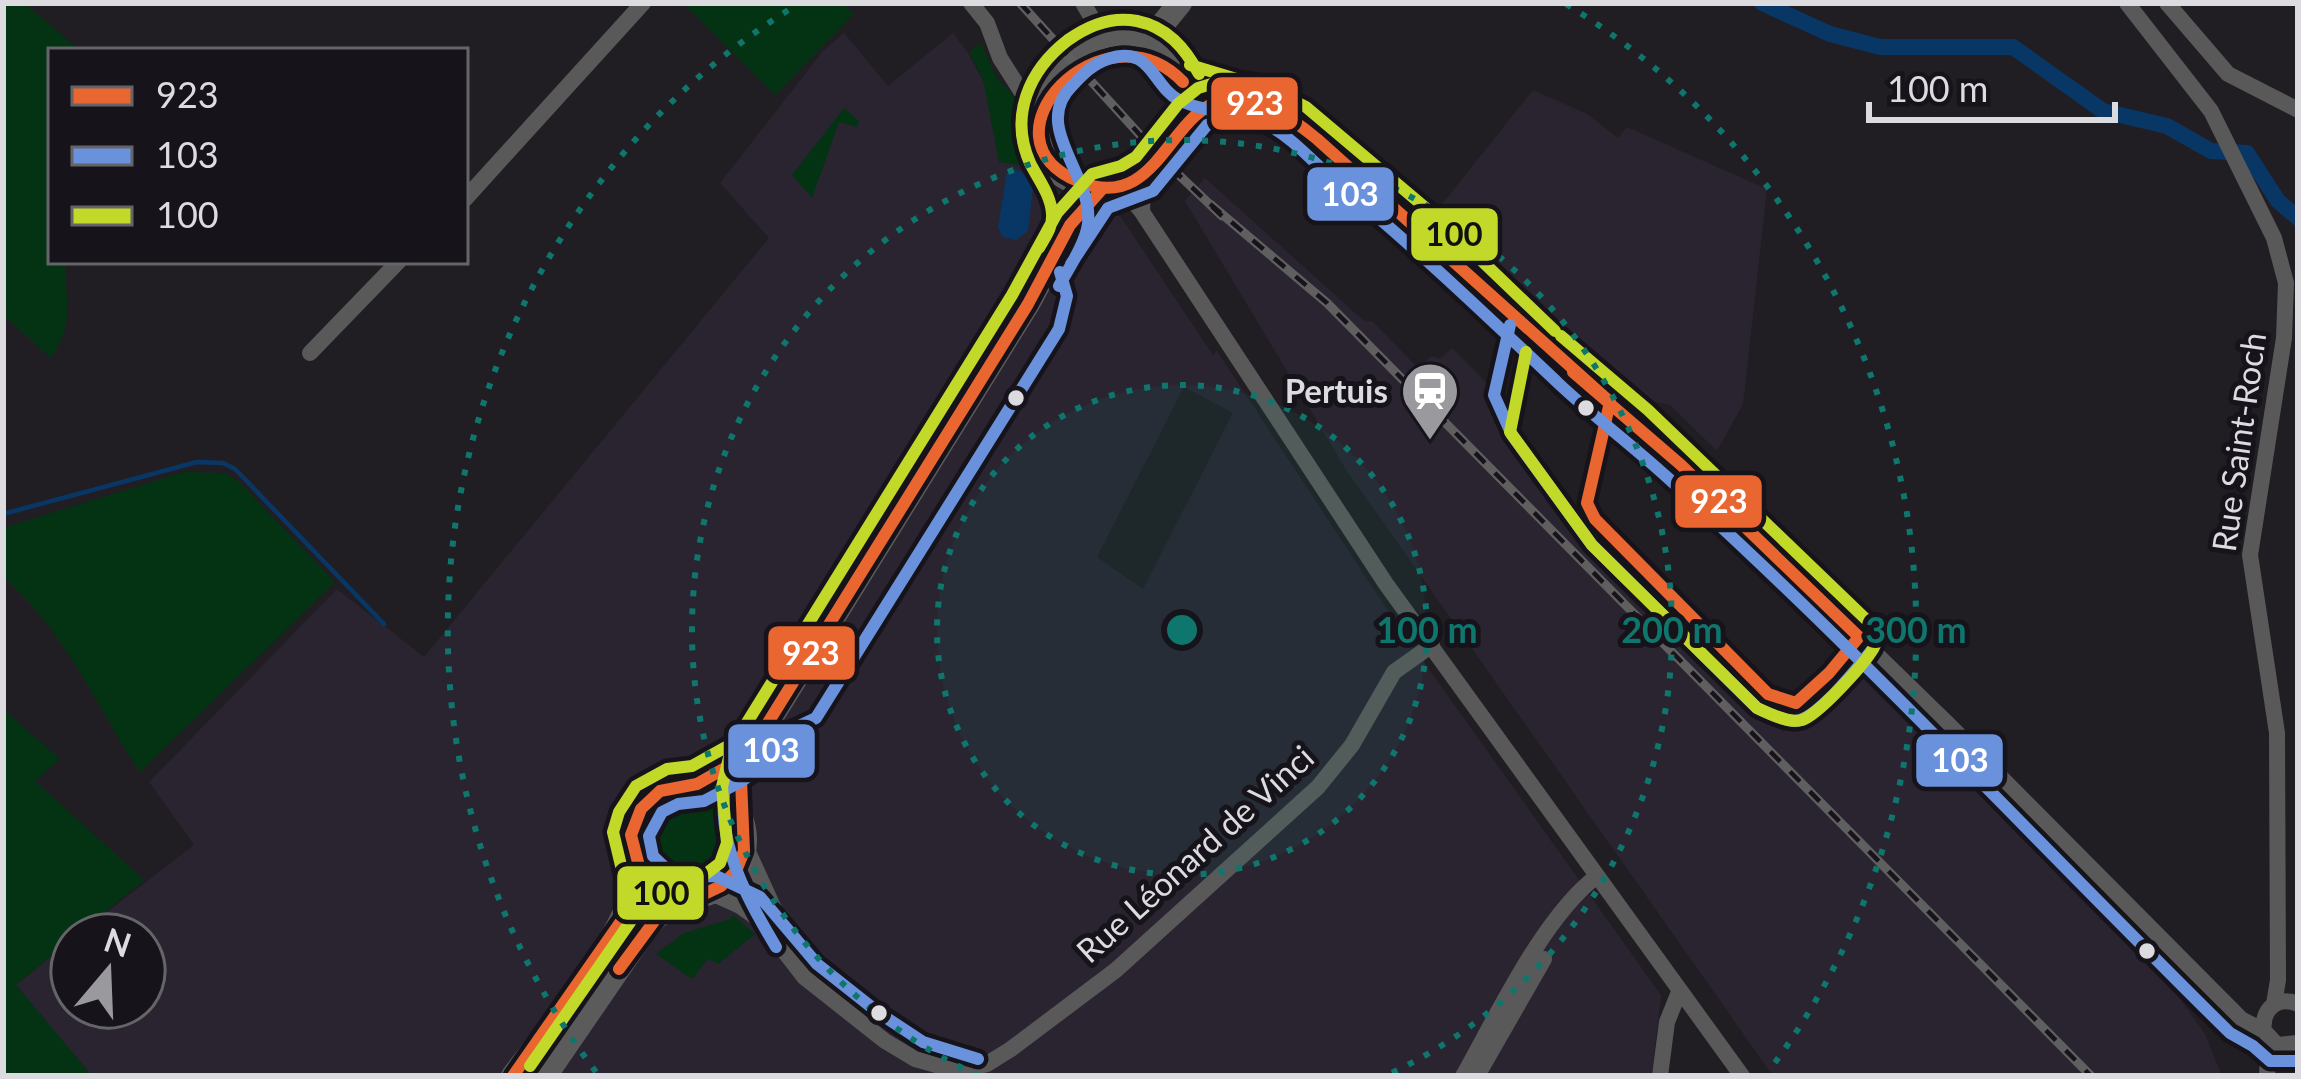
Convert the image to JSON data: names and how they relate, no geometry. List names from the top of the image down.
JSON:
{
  "streets": {
    "street": ["Rue Saint-Roch", "Rue Léonard de Vinci"]
  },
  "places": {
    "station": ["Pertuis"]
  },
  "lines": ["transit line 100", "transit line 103", "transit line 923"],
  "legend": ["923", "103", "100"],
  "scale_bar": "100 m",
  "north": "top",
  "rings": ["100 m", "200 m", "300 m"]
}
